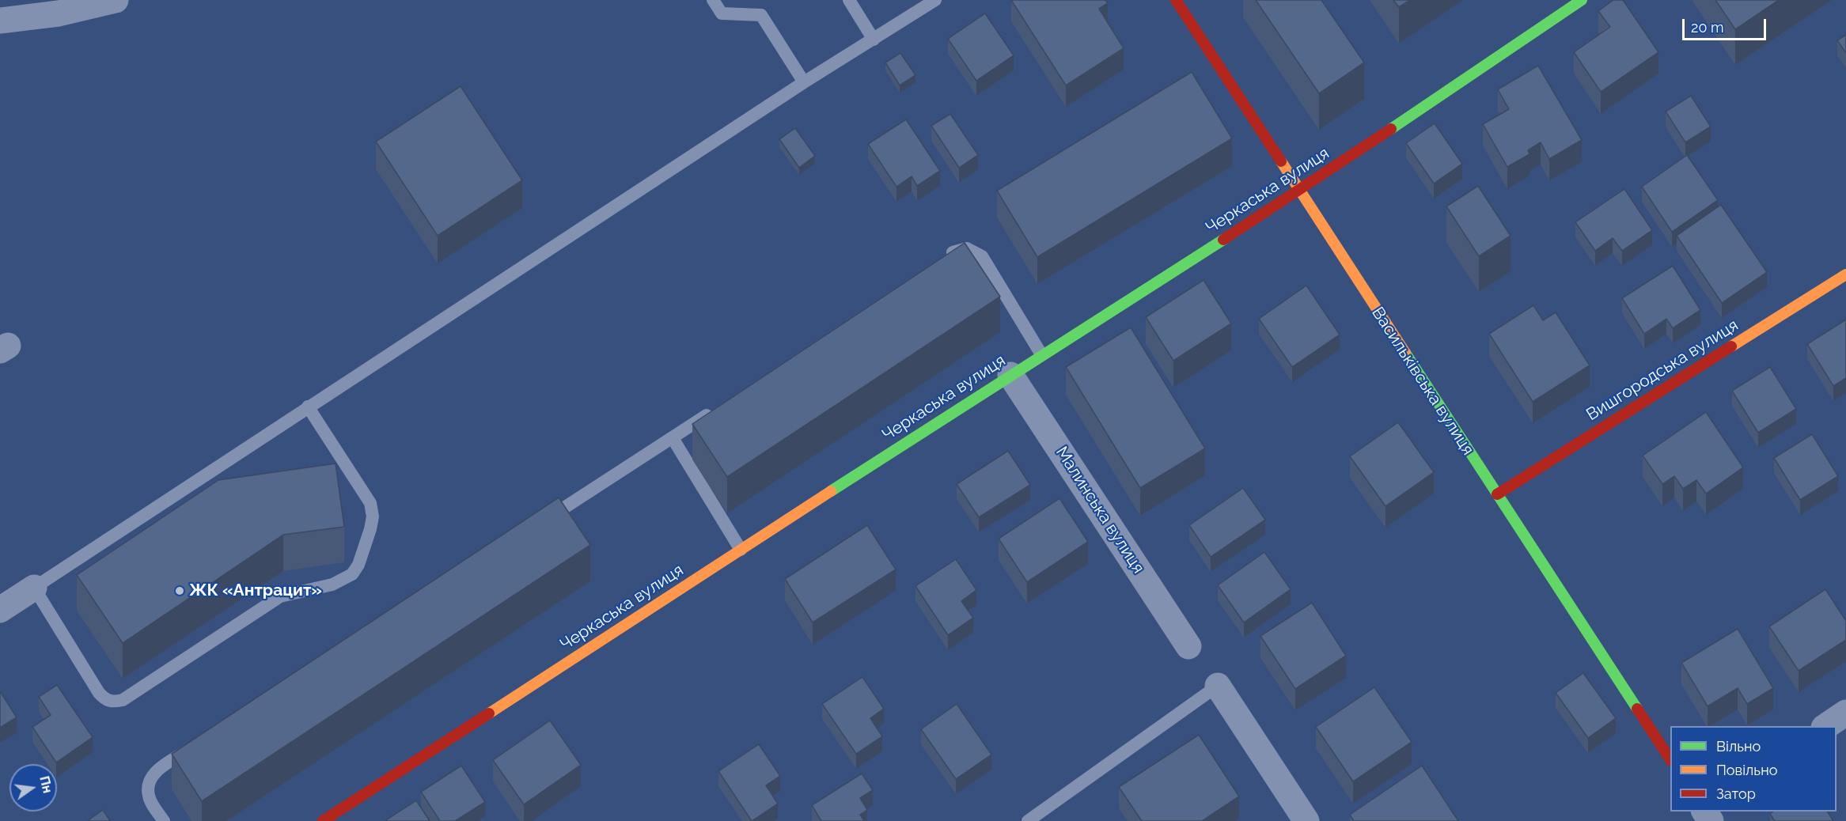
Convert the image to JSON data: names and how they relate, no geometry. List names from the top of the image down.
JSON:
{
  "streets": {
    "street": [
      "Черкаська вулиця",
      "Вишгородська вулиця",
      "Васильківська вулиця",
      "Малинська вулиця"
    ]
  },
  "crossings": [
    ["Черкаська вулиця", "Васильківська вулиця"],
    ["Черкаська вулиця", "Малинська вулиця"],
    ["Вишгородська вулиця", "Васильківська вулиця"]
  ],
  "places": ["ЖК «Антрацит»"],
  "legend": ["Вільно", "Повільно", "Затор"],
  "scale_bar": "20 m",
  "north": "right"
}
